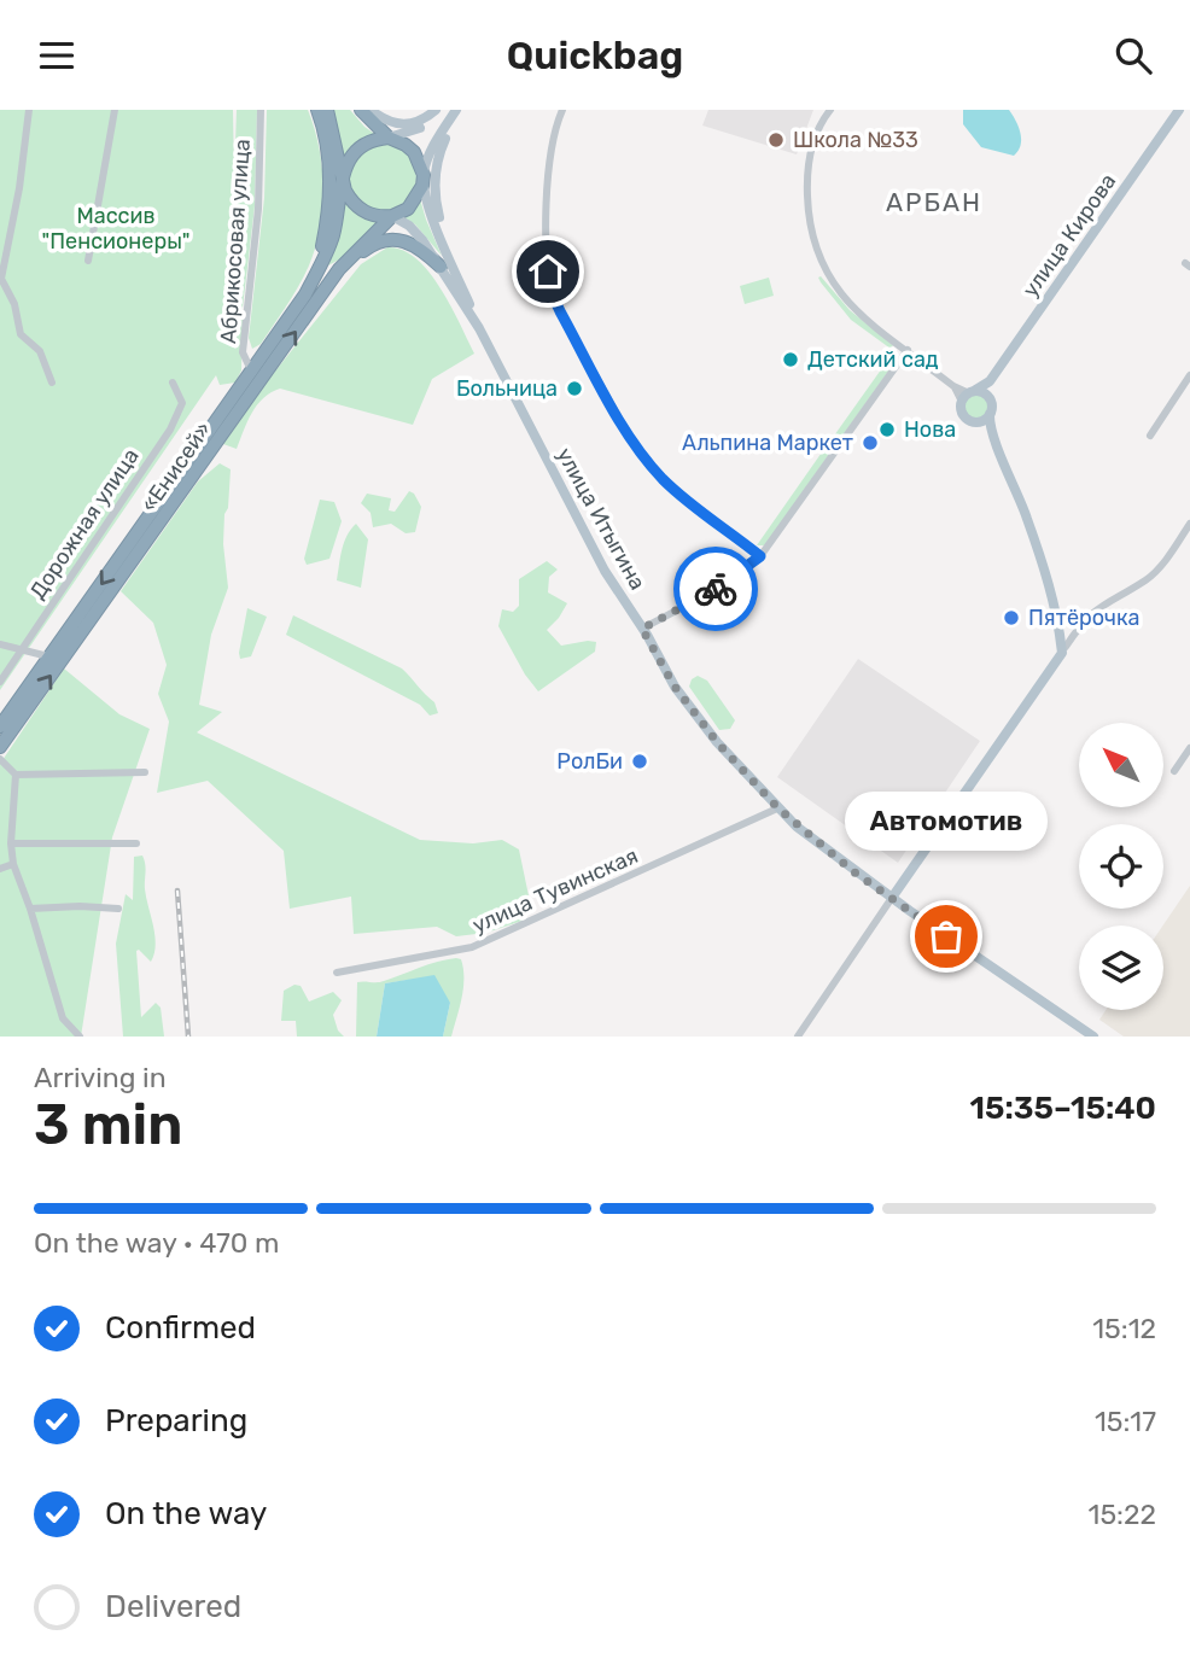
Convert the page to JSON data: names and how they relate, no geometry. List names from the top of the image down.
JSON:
{
  "streets": {
    "highway": ["«Енисей»"],
    "main road": ["улица Кирова", "улица Итыгина"],
    "street": ["Абрикосовая улица", "Дорожная улица", "улица Тувинская"]
  },
  "crossings": [
    ["Абрикосовая улица", "«Енисей»"],
    ["«Енисей»", "улица Итыгина"],
    ["улица Итыгина", "улица Тувинская"]
  ],
  "districts": ["АРБАН"],
  "parks": ["Массив \"Пенсионеры\""],
  "places": [
    "Школа №33",
    "Детский сад",
    "Больница",
    "Нова",
    "Альпина Маркет",
    "Пятёрочка",
    "РолБи",
    "Автомотив"
  ],
  "north": "top left",
  "page": {
    "header": "Quickbag",
    "bubble": "Автомотив",
    "heading": ["3 min", "Arriving in", "15:35–15:40"],
    "bar": "On the way · 470 m",
    "list": [
      ["Confirmed", "15:12"],
      ["Preparing", "15:17"],
      ["On the way", "15:22"],
      "Delivered"
    ]
  }
}
